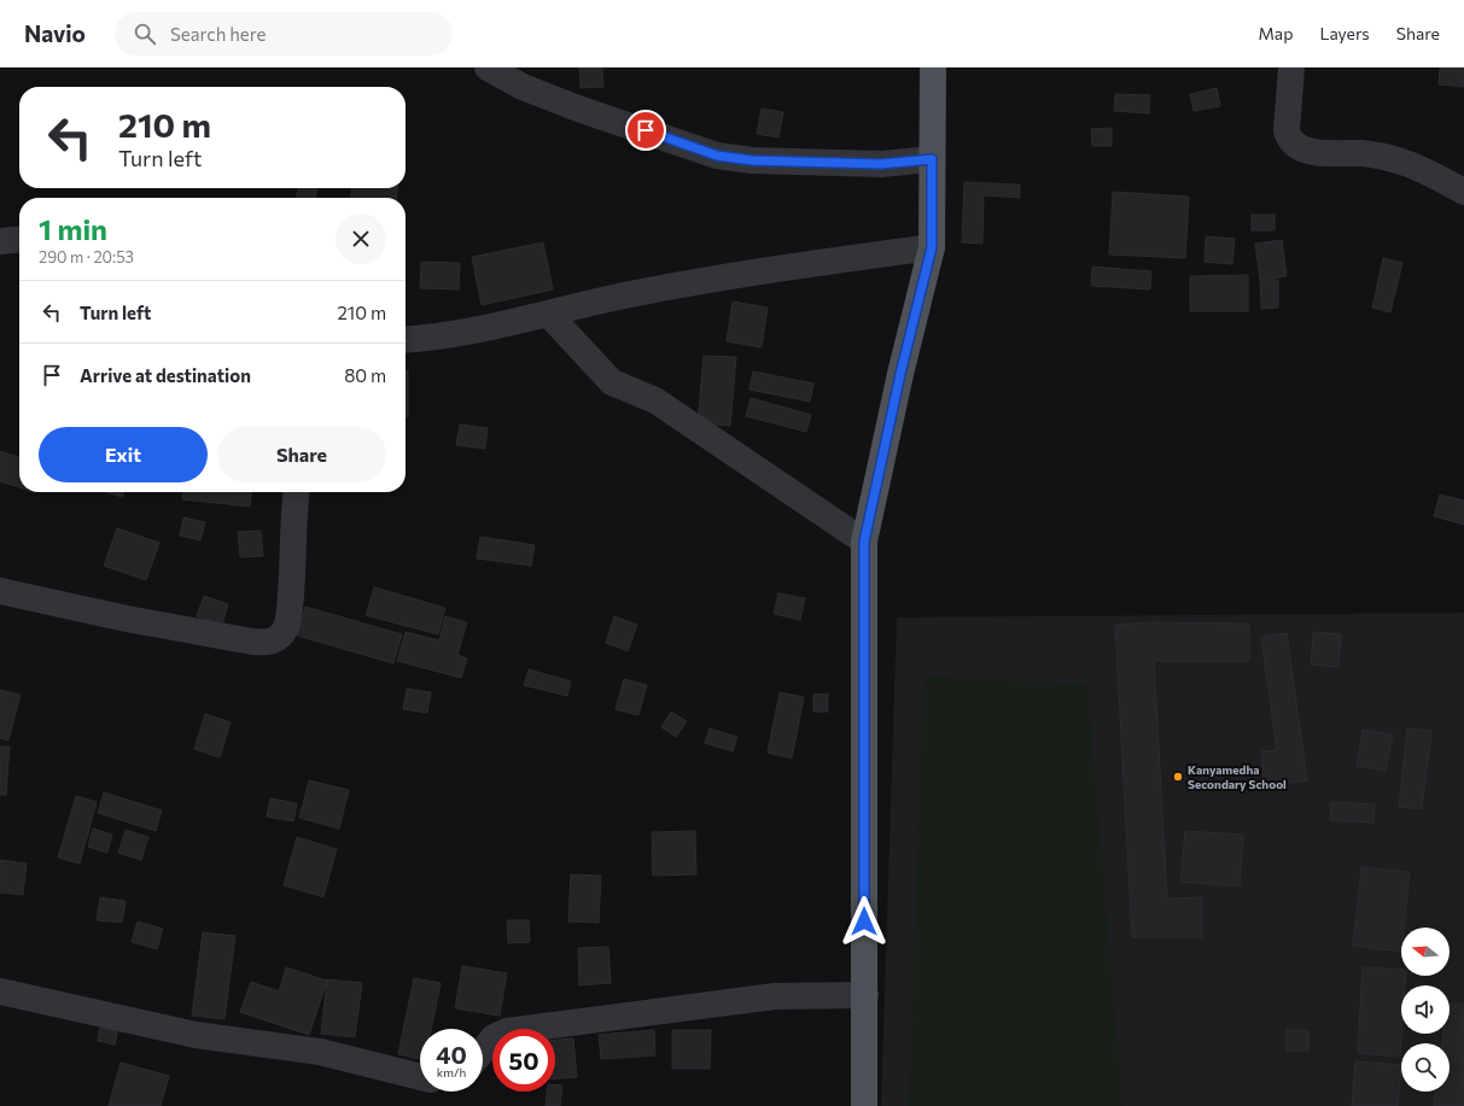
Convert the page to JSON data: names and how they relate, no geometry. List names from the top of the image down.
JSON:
{
  "places": ["Kanyamedha Secondary School"],
  "north": "left",
  "page": {
    "header": "Navio",
    "search": "Search here",
    "nav": ["Map", "Layers", "Share"],
    "turn": ["210 m", "Turn left"],
    "heading": ["1 min", "290 m · 20:53"],
    "list": [
      {
        "name": "Turn left",
        "value": "210 m"
      },
      {
        "name": "Arrive at destination",
        "value": "80 m"
      }
    ],
    "buttons": ["Exit", "Share"],
    "speed": "40 km/h",
    "limit": "50"
  }
}
